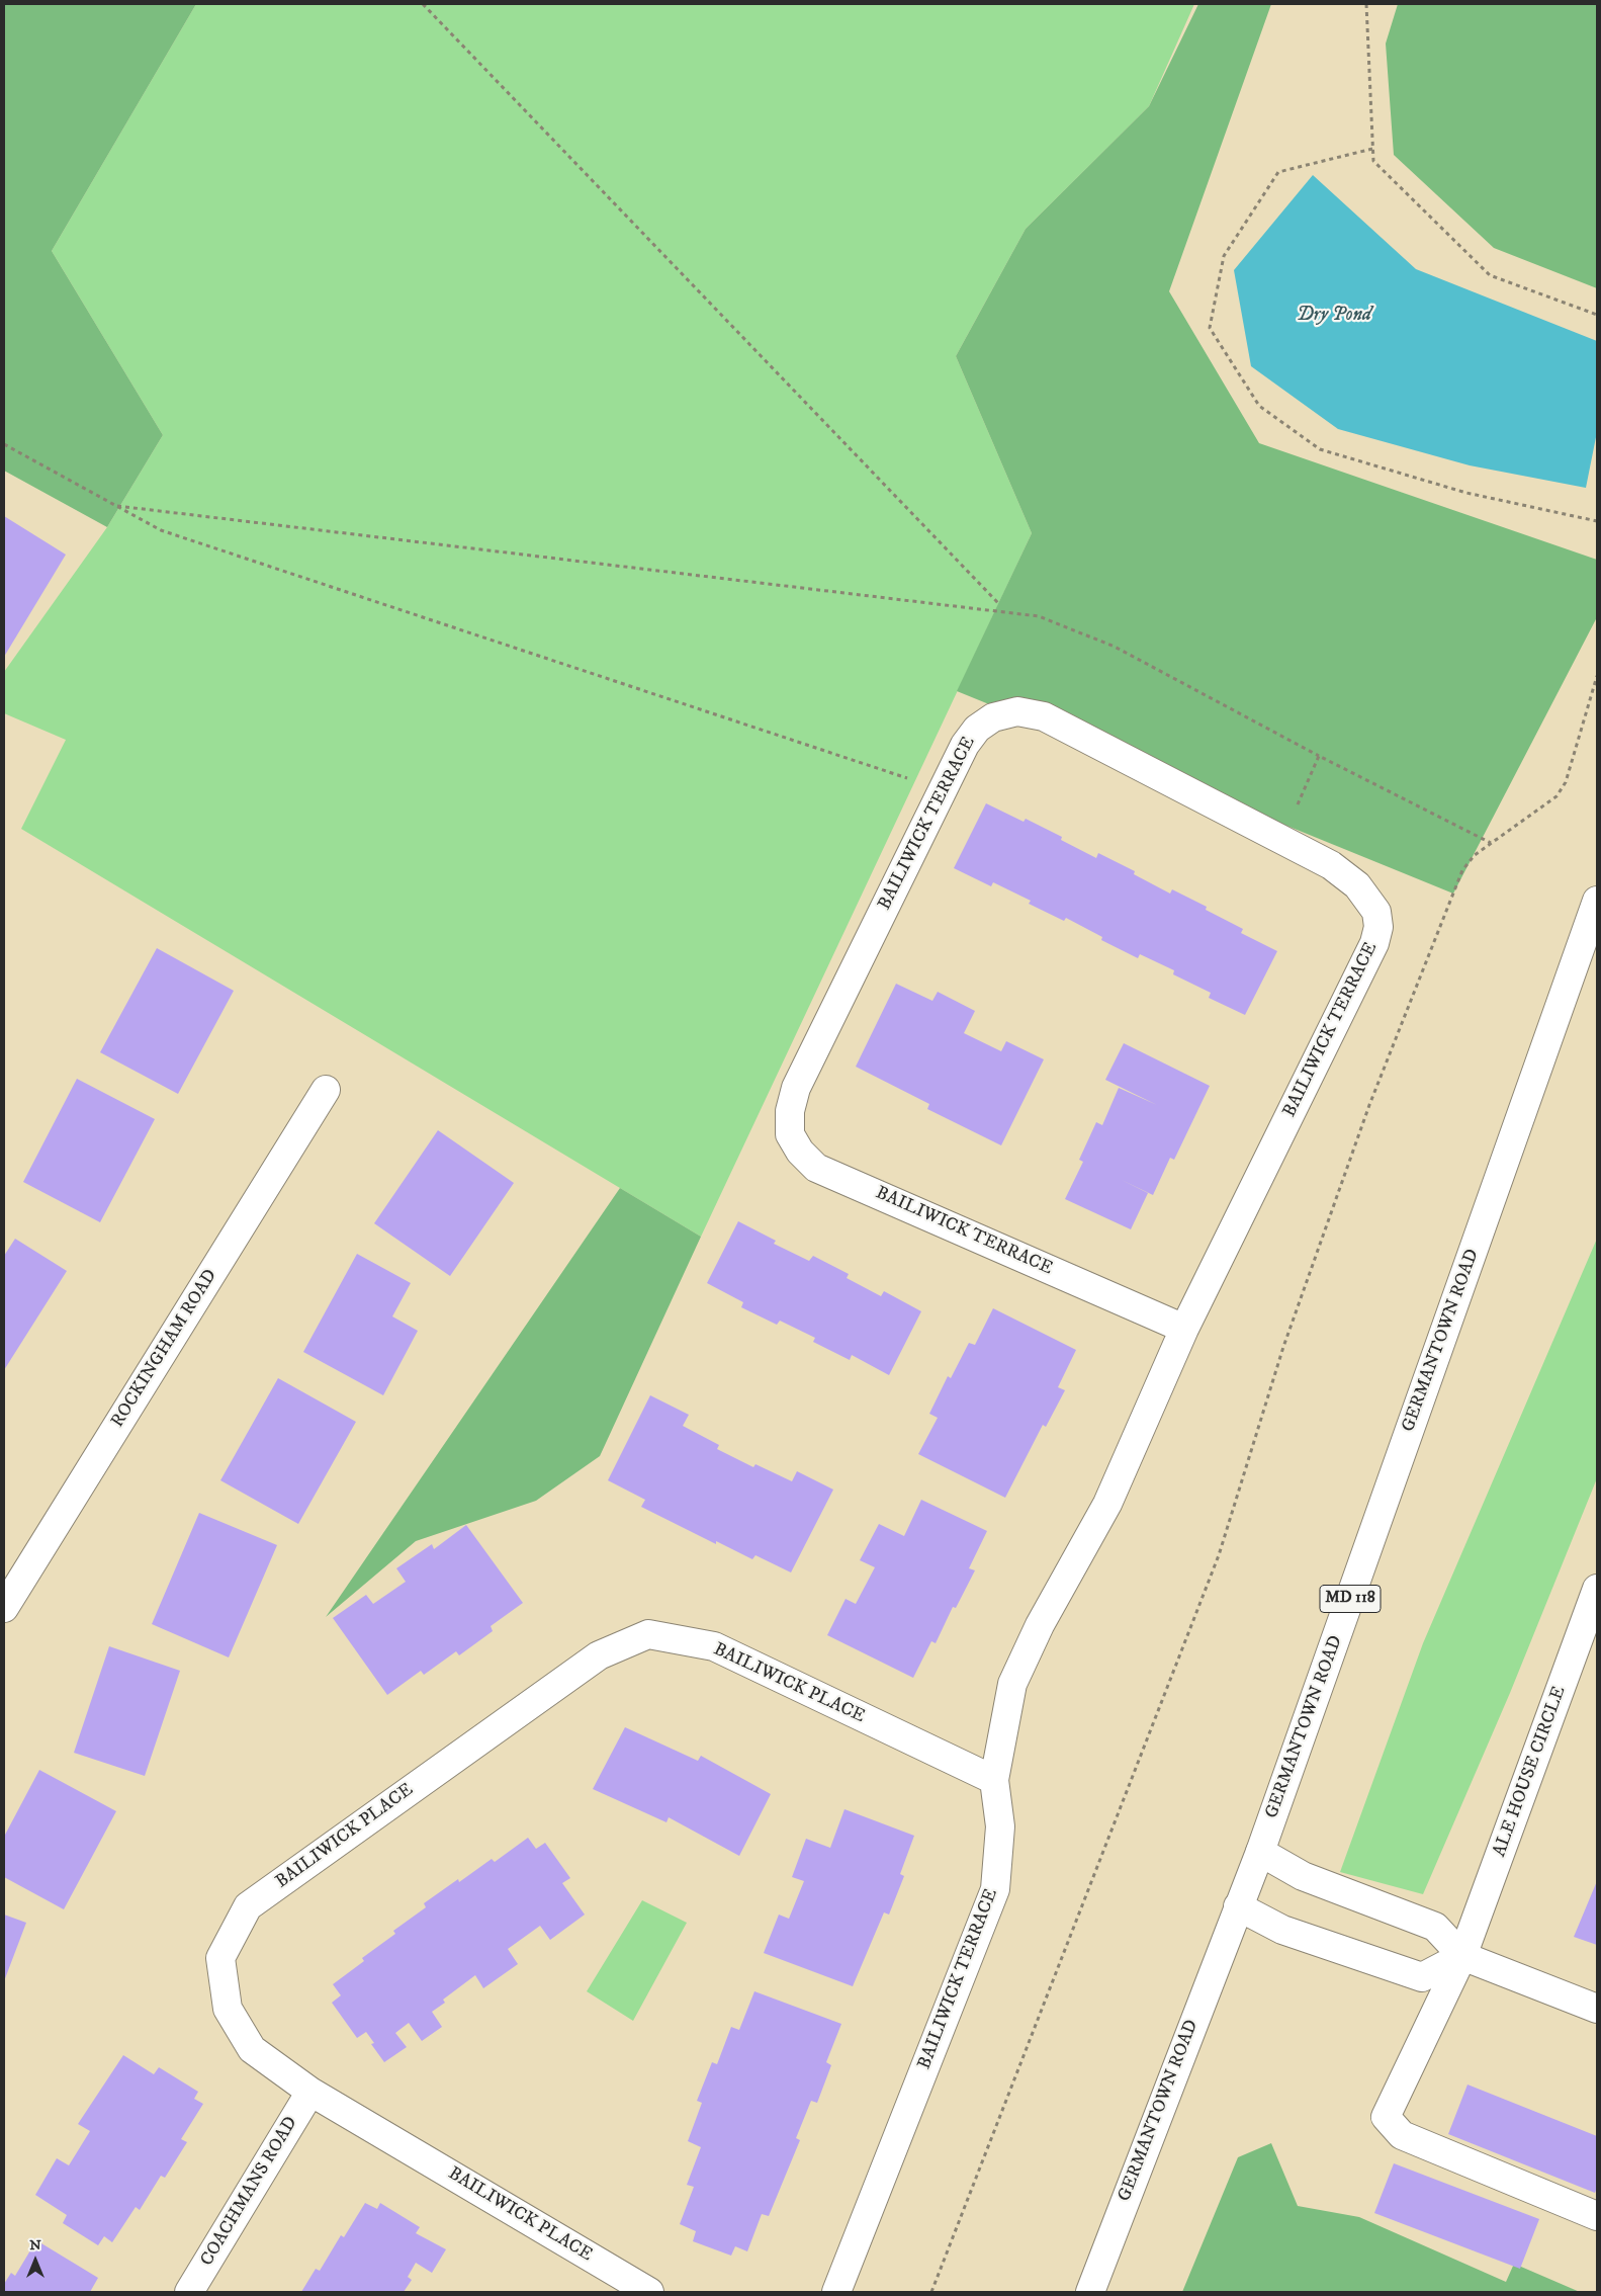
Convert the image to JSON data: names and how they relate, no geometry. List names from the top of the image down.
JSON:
{
  "streets": {
    "street": [
      "BAILIWICK TERRACE",
      "GERMANTOWN ROAD",
      "ROCKINGHAM ROAD",
      "MD 118",
      "BAILIWICK PLACE",
      "ALE HOUSE CIRCLE",
      "COACHMANS ROAD"
    ]
  },
  "crossings": [
    ["BAILIWICK TERRACE", "BAILIWICK PLACE"],
    ["BAILIWICK PLACE", "COACHMANS ROAD"]
  ],
  "water": ["Dry Pond"],
  "north": "top"
}
